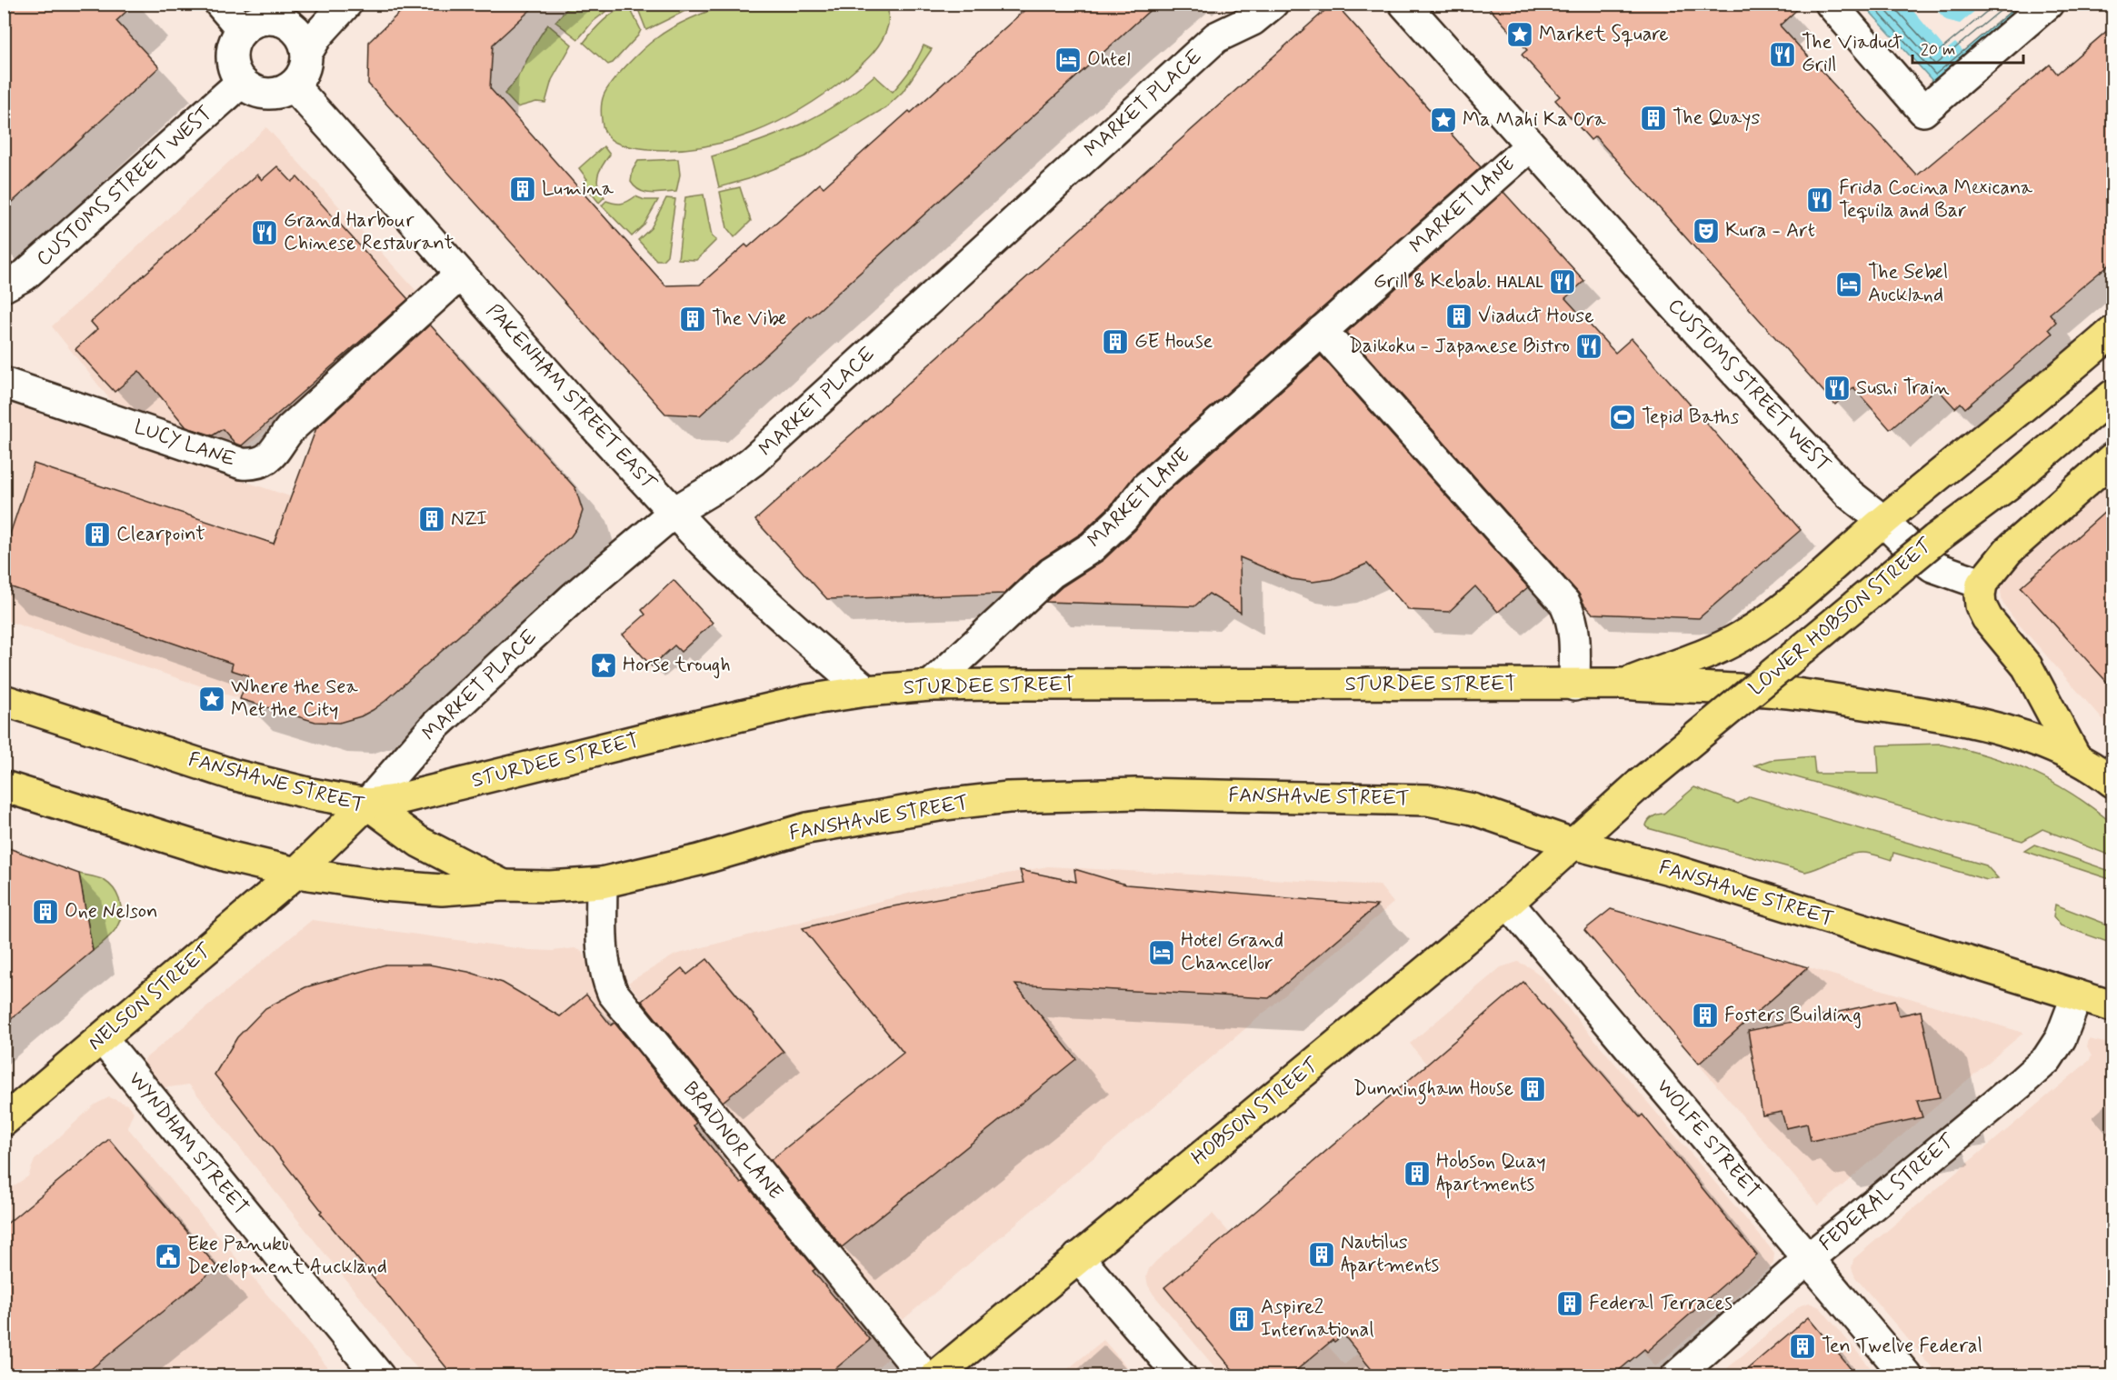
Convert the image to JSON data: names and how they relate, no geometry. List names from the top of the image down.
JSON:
{
  "streets": {
    "main road": [
      "LOWER HOBSON STREET",
      "STURDEE STREET",
      "FANSHAWE STREET",
      "NELSON STREET",
      "HOBSON STREET"
    ],
    "street": [
      "MARKET PLACE",
      "CUSTOMS STREET WEST",
      "MARKET LANE",
      "PAKENHAM STREET EAST",
      "LUCY LANE",
      "WOLFE STREET",
      "BRADNOR LANE",
      "WYNDHAM STREET",
      "FEDERAL STREET"
    ]
  },
  "crossings": [
    ["MARKET PLACE", "PAKENHAM STREET EAST"],
    ["MARKET PLACE", "STURDEE STREET"],
    ["MARKET PLACE", "FANSHAWE STREET"],
    ["MARKET PLACE", "NELSON STREET"],
    ["CUSTOMS STREET WEST", "MARKET LANE"],
    ["CUSTOMS STREET WEST", "PAKENHAM STREET EAST"],
    ["MARKET LANE", "STURDEE STREET"],
    ["PAKENHAM STREET EAST", "LUCY LANE"],
    ["PAKENHAM STREET EAST", "STURDEE STREET"],
    ["LOWER HOBSON STREET", "FANSHAWE STREET"],
    ["LOWER HOBSON STREET", "HOBSON STREET"],
    ["STURDEE STREET", "FANSHAWE STREET"],
    ["STURDEE STREET", "NELSON STREET"],
    ["FANSHAWE STREET", "NELSON STREET"],
    ["FANSHAWE STREET", "HOBSON STREET"],
    ["FANSHAWE STREET", "BRADNOR LANE"],
    ["FANSHAWE STREET", "FEDERAL STREET"],
    ["NELSON STREET", "WYNDHAM STREET"],
    ["HOBSON STREET", "WOLFE STREET"],
    ["WOLFE STREET", "FEDERAL STREET"]
  ],
  "places": {
    "place": [
      "Market Square",
      "Ma Mahi Ka Ora",
      "Horse trough",
      "Where the Sea Met the City"
    ],
    "restaurant": [
      "The Viaduct Grill",
      "Frida Cocina Mexicana Tequila and Bar",
      "Grand Harbour Chinese Restaurant",
      "Grill & Kebab. ʜᴀʟᴀʟ",
      "Daikoku - Japanese Bistro",
      "Sushi Train"
    ],
    "hotel": ["Ohtel", "The Sebel Auckland", "Hotel Grand Chancellor"],
    "building": [
      "The Quays",
      "Lumina",
      "Viaduct House",
      "The Vibe",
      "GE House",
      "NZI",
      "Clearpoint",
      "One Nelson",
      "Fosters Building",
      "Dunningham House",
      "Hobson Quay Apartments",
      "Nautilus Apartments",
      "Federal Terraces",
      "Aspire2 International",
      "Ten Twelve Federal"
    ],
    "theatre": ["Kura - Art"],
    "sports": ["Tepid Baths"],
    "public building": ["Eke Panuku Development Auckland"]
  },
  "scale_bar": "20 m"
}
